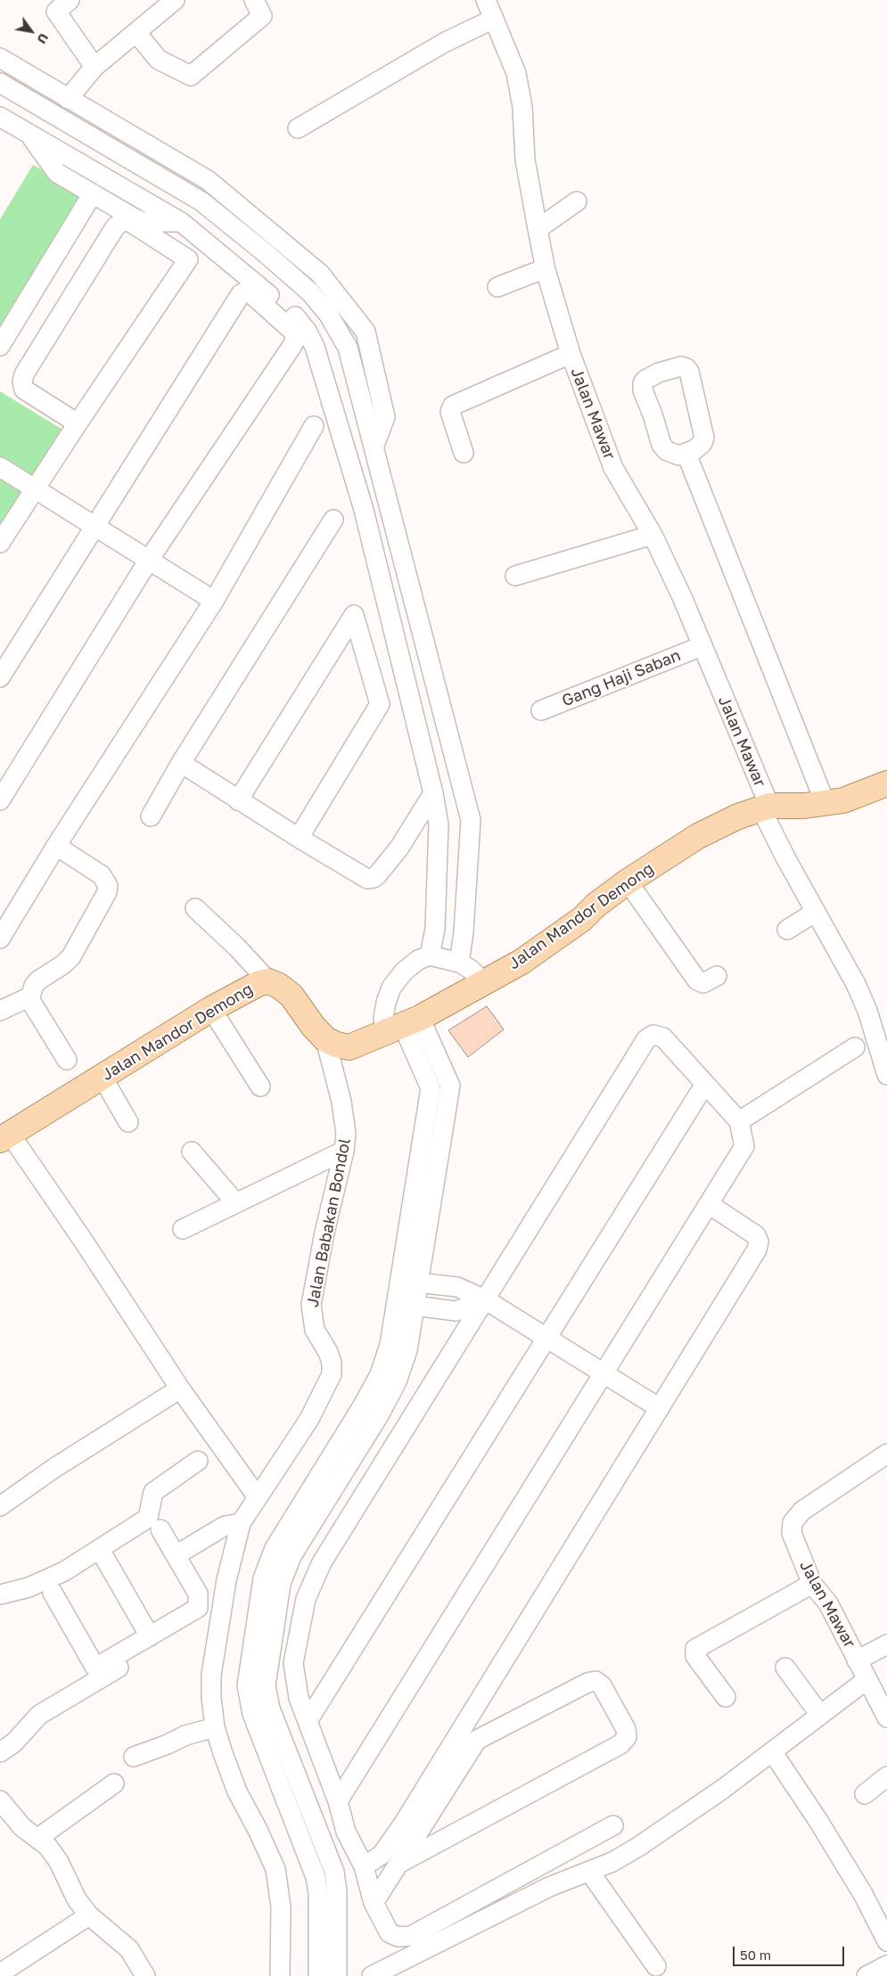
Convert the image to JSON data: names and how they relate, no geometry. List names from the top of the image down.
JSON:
{
  "streets": {
    "main road": ["Jalan Mandor Demong"],
    "street": ["Jalan Mawar", "Gang Haji Saban", "Jalan Babakan Bondol"]
  },
  "crossings": [
    ["Jalan Mawar", "Gang Haji Saban"],
    ["Jalan Mawar", "Jalan Mandor Demong"],
    ["Jalan Mandor Demong", "Jalan Babakan Bondol"]
  ],
  "scale_bar": "50 m",
  "north": "bottom right"
}
